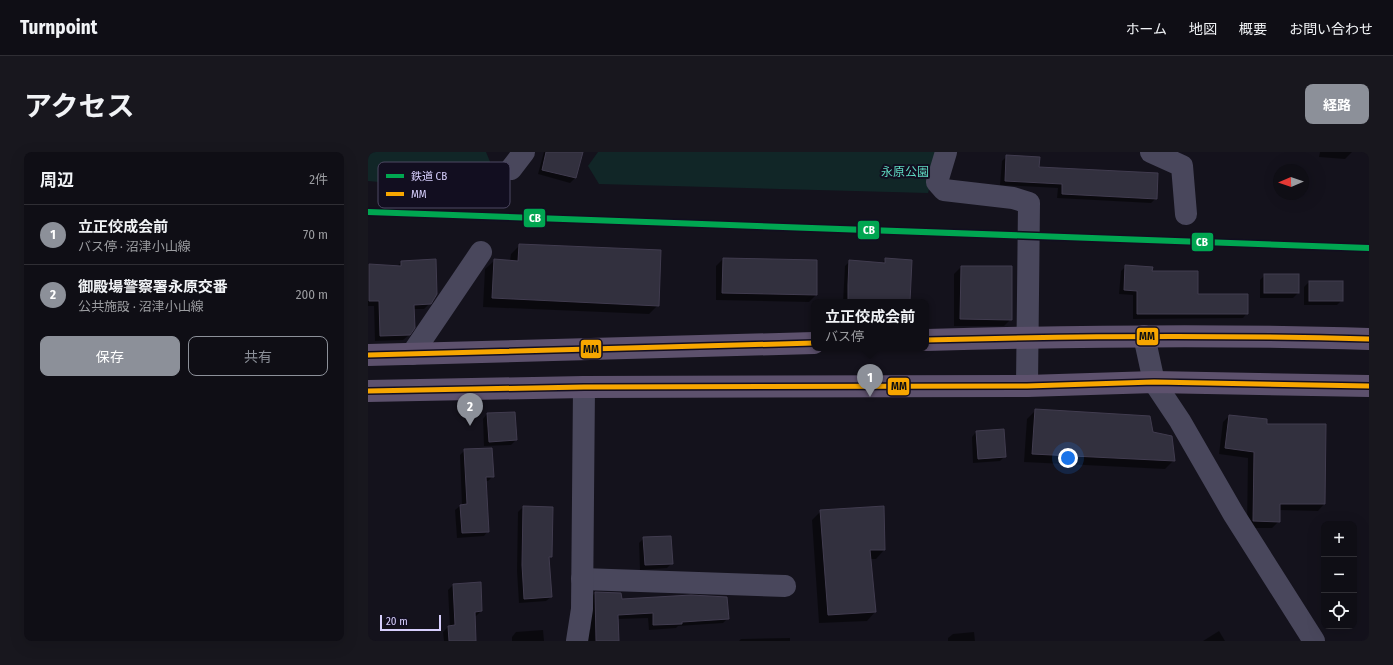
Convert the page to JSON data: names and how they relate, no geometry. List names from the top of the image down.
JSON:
{
  "parks": ["永原公園"],
  "lines": ["rail line CB", "transit line MM"],
  "legend": ["鉄道 CB", "MM"],
  "scale_bar": "20 m",
  "north": "left",
  "page": {
    "header": "Turnpoint",
    "nav": [
      "ホーム",
      "地図",
      "概要",
      "お問い合わせ"
    ],
    "title": "アクセス",
    "buttons": [
      "経路",
      ["保存", "共有"]
    ],
    "heading": ["周辺", "2件"],
    "list": [
      {
        "mark": "1",
        "name": "立正佼成会前",
        "note": "バス停 · 沼津小山線",
        "value": "70 m"
      },
      {
        "mark": "2",
        "name": "御殿場警察署永原交番",
        "note": "公共施設 · 沼津小山線",
        "value": "200 m"
      }
    ],
    "popup": ["立正佼成会前", "バス停"],
    "pins": ["1", "2"],
    "map_buttons": ["+", "−"],
    "scale": "20 m"
  }
}
